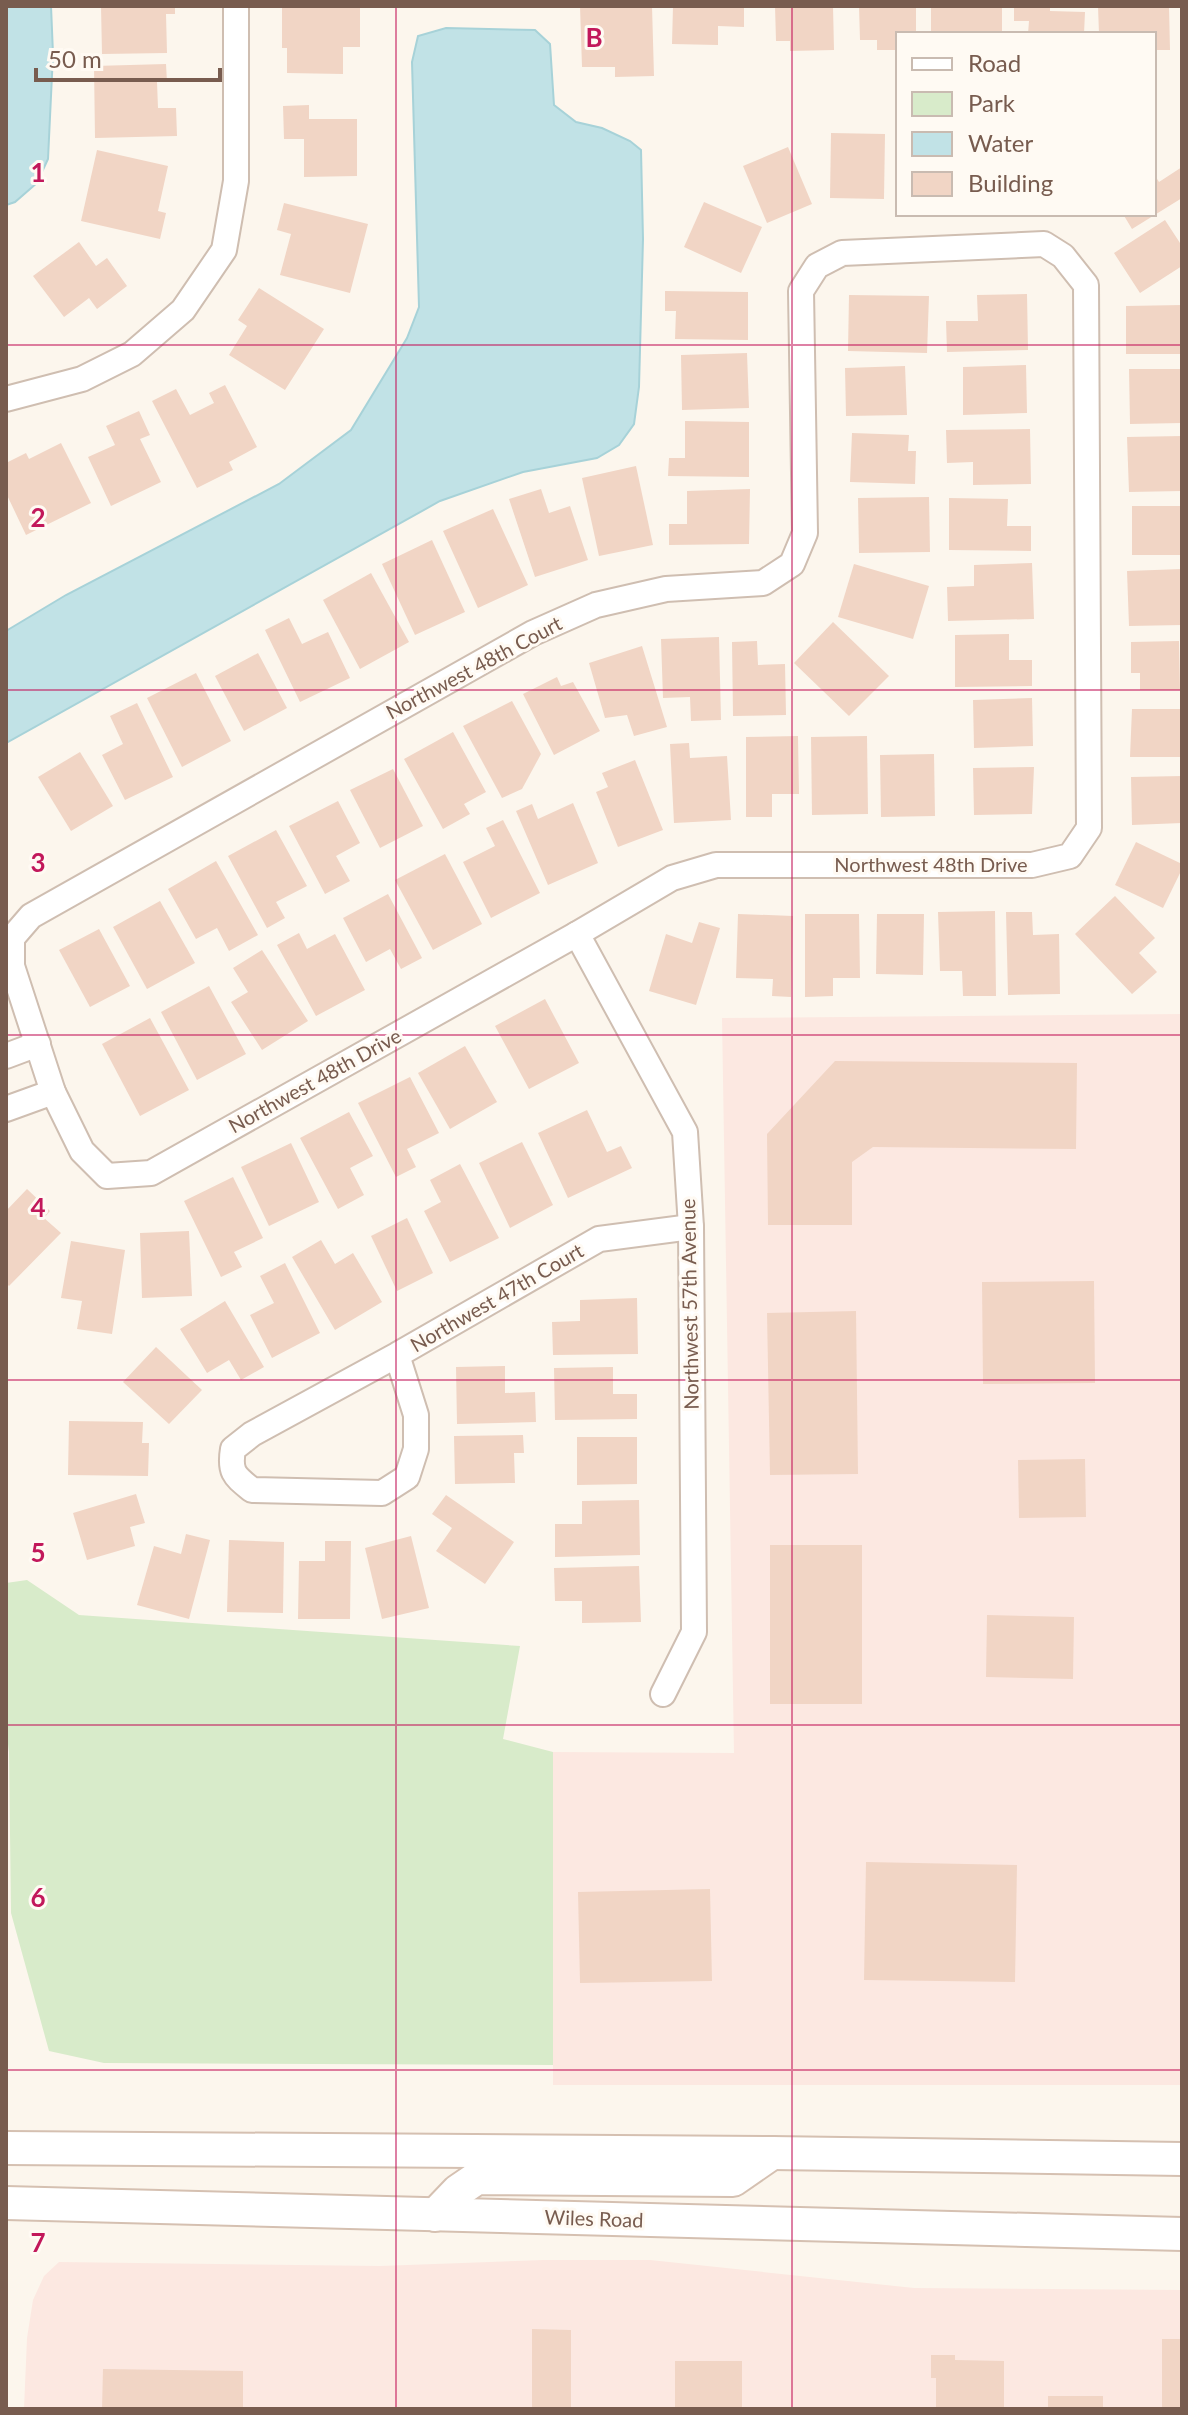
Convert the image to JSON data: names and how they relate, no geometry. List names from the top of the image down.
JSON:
{
  "streets": {
    "main road": ["Wiles Road"],
    "street": [
      "Northwest 48th Court",
      "Northwest 48th Drive",
      "Northwest 47th Court",
      "Northwest 57th Avenue"
    ]
  },
  "crossings": [
    ["Northwest 48th Court", "Northwest 48th Drive"],
    ["Northwest 48th Drive", "Northwest 57th Avenue"],
    ["Northwest 47th Court", "Northwest 57th Avenue"]
  ],
  "legend": [
    "Road",
    "Park",
    "Water",
    "Building"
  ],
  "scale_bar": "50 m",
  "grid": {
    "columns": ["B"],
    "rows": [
      "1",
      "2",
      "3",
      "4",
      "5",
      "6",
      "7"
    ]
  }
}
